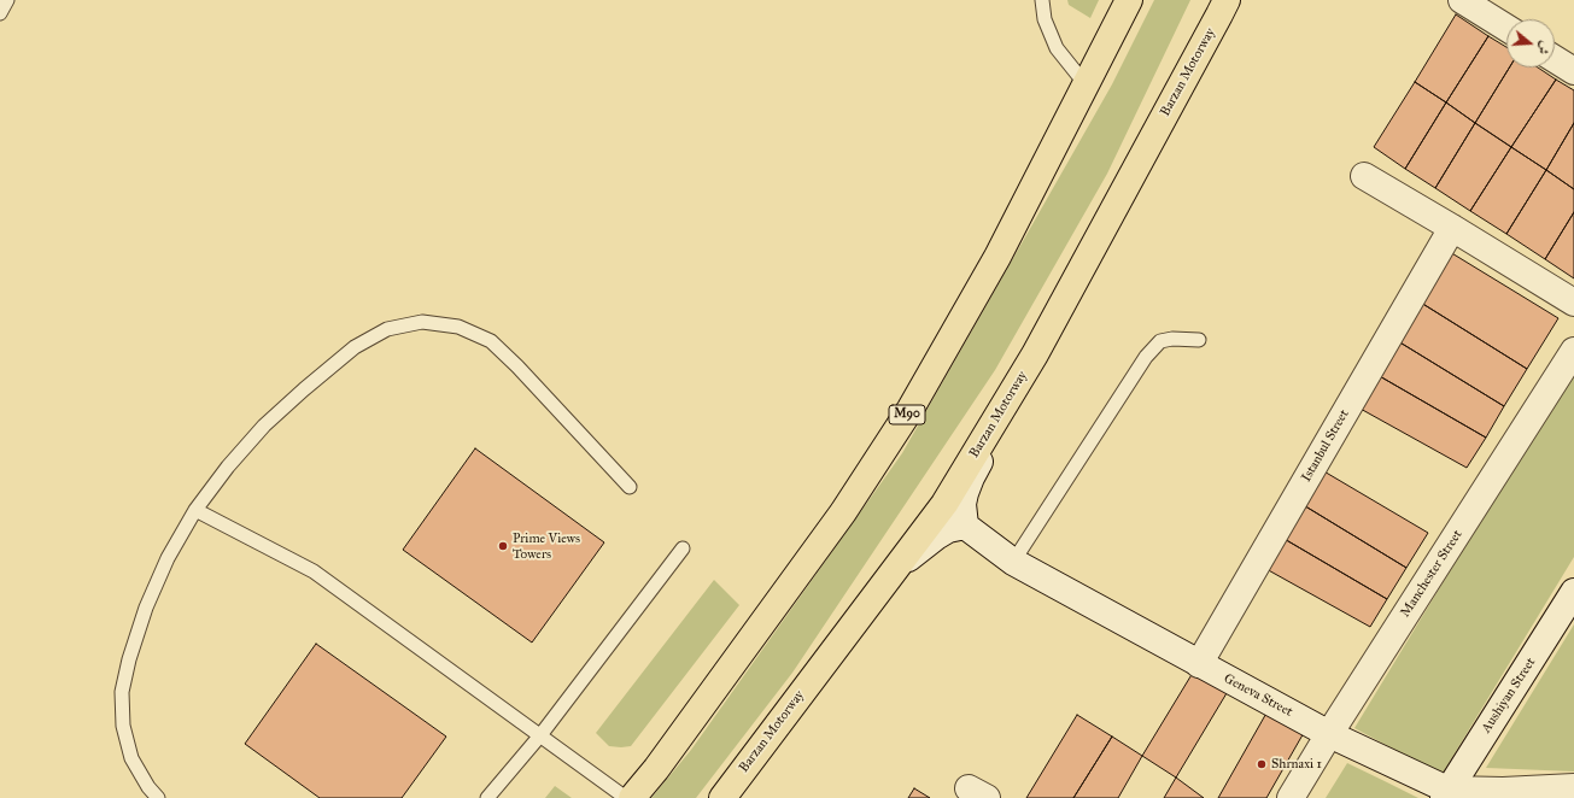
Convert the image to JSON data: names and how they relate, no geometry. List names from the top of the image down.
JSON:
{
  "streets": {
    "highway": ["Barzan Motorway", "M90"],
    "street": [
      "Istanbul Street",
      "Manchester Street",
      "Geneva Street",
      "Aushiyan Street"
    ]
  },
  "crossings": [
    ["Istanbul Street", "Geneva Street"],
    ["Manchester Street", "Geneva Street"],
    ["Geneva Street", "Aushiyan Street"]
  ],
  "places": ["Prime Views Towers", "Shrnaxi 1"],
  "north": "right"
}
